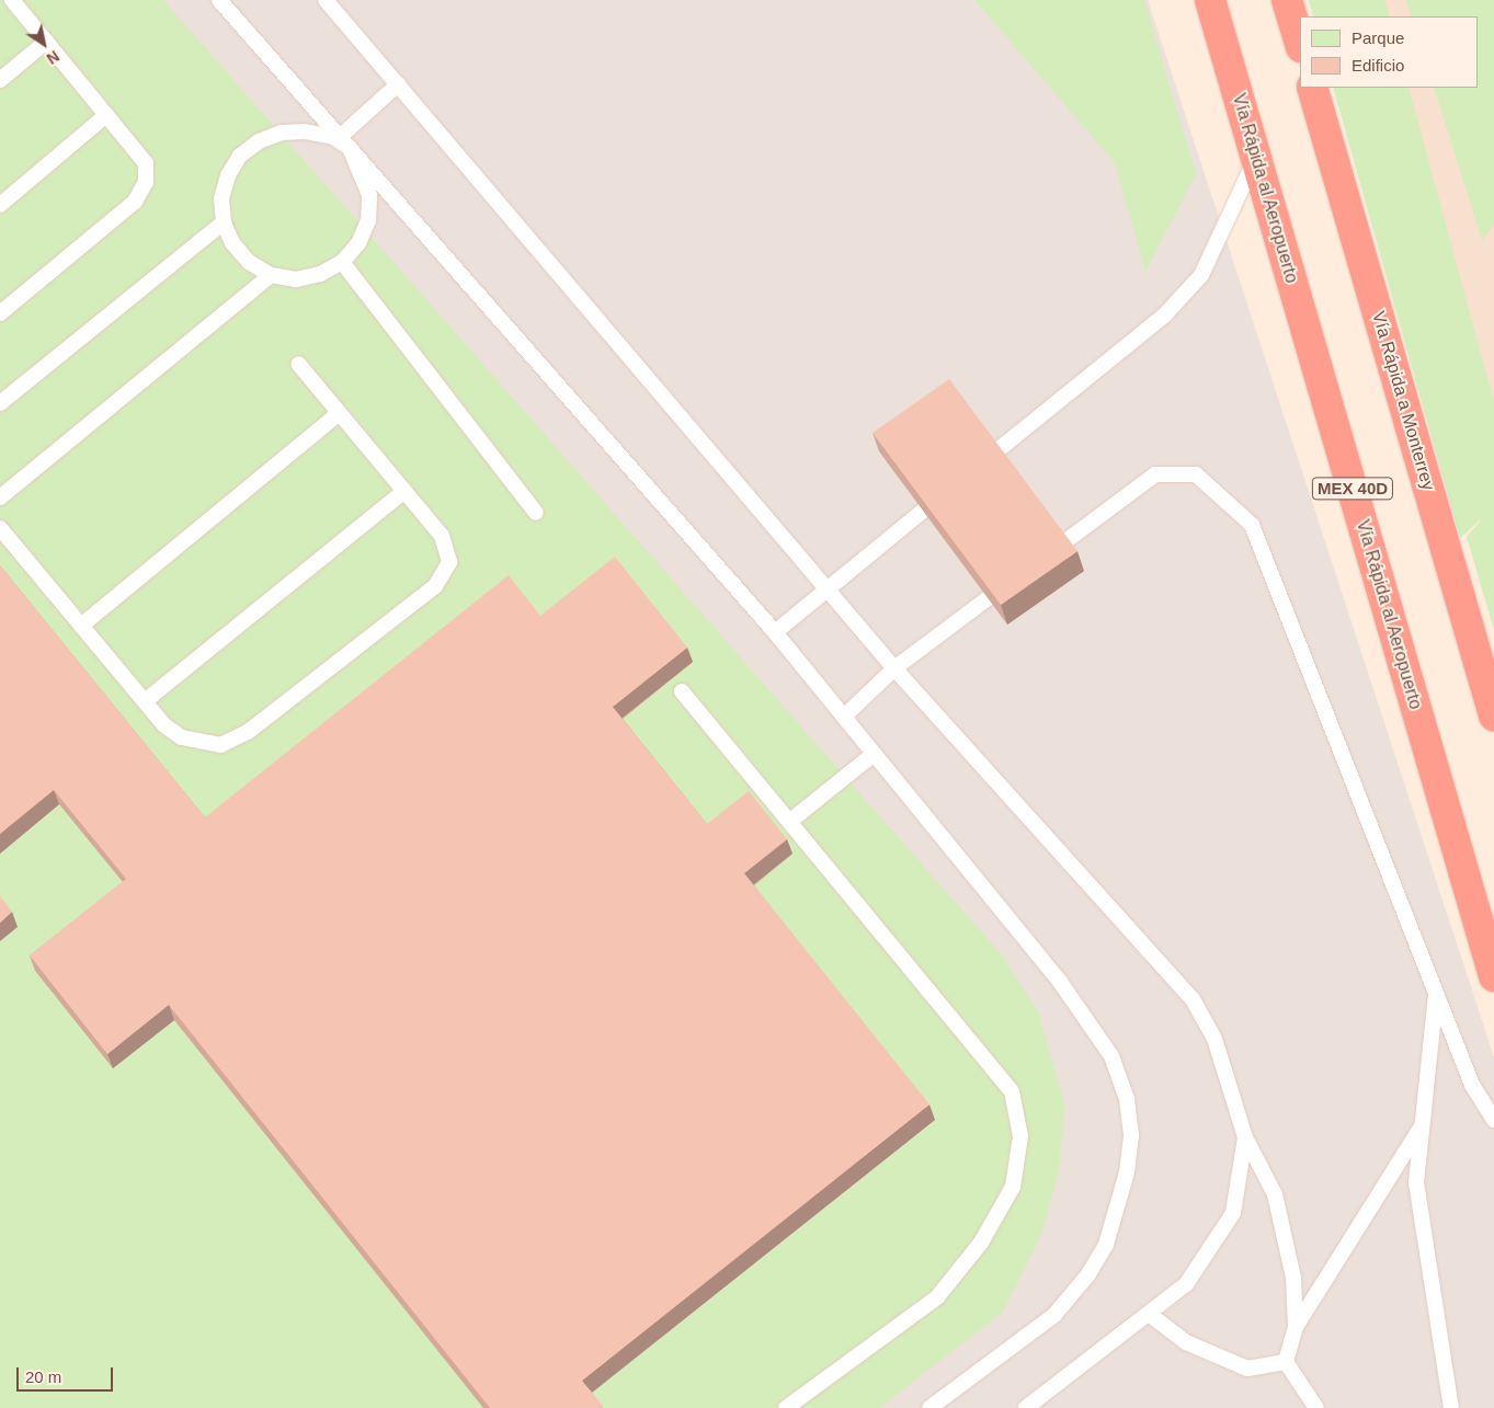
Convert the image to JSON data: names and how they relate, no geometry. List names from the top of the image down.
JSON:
{
  "streets": {
    "highway": ["Vía Rápida al Aeropuerto", "Vía Rápida a Monterrey", "MEX 40D"]
  },
  "legend": ["Parque", "Edificio"],
  "scale_bar": "20 m",
  "north": "bottom right"
}
